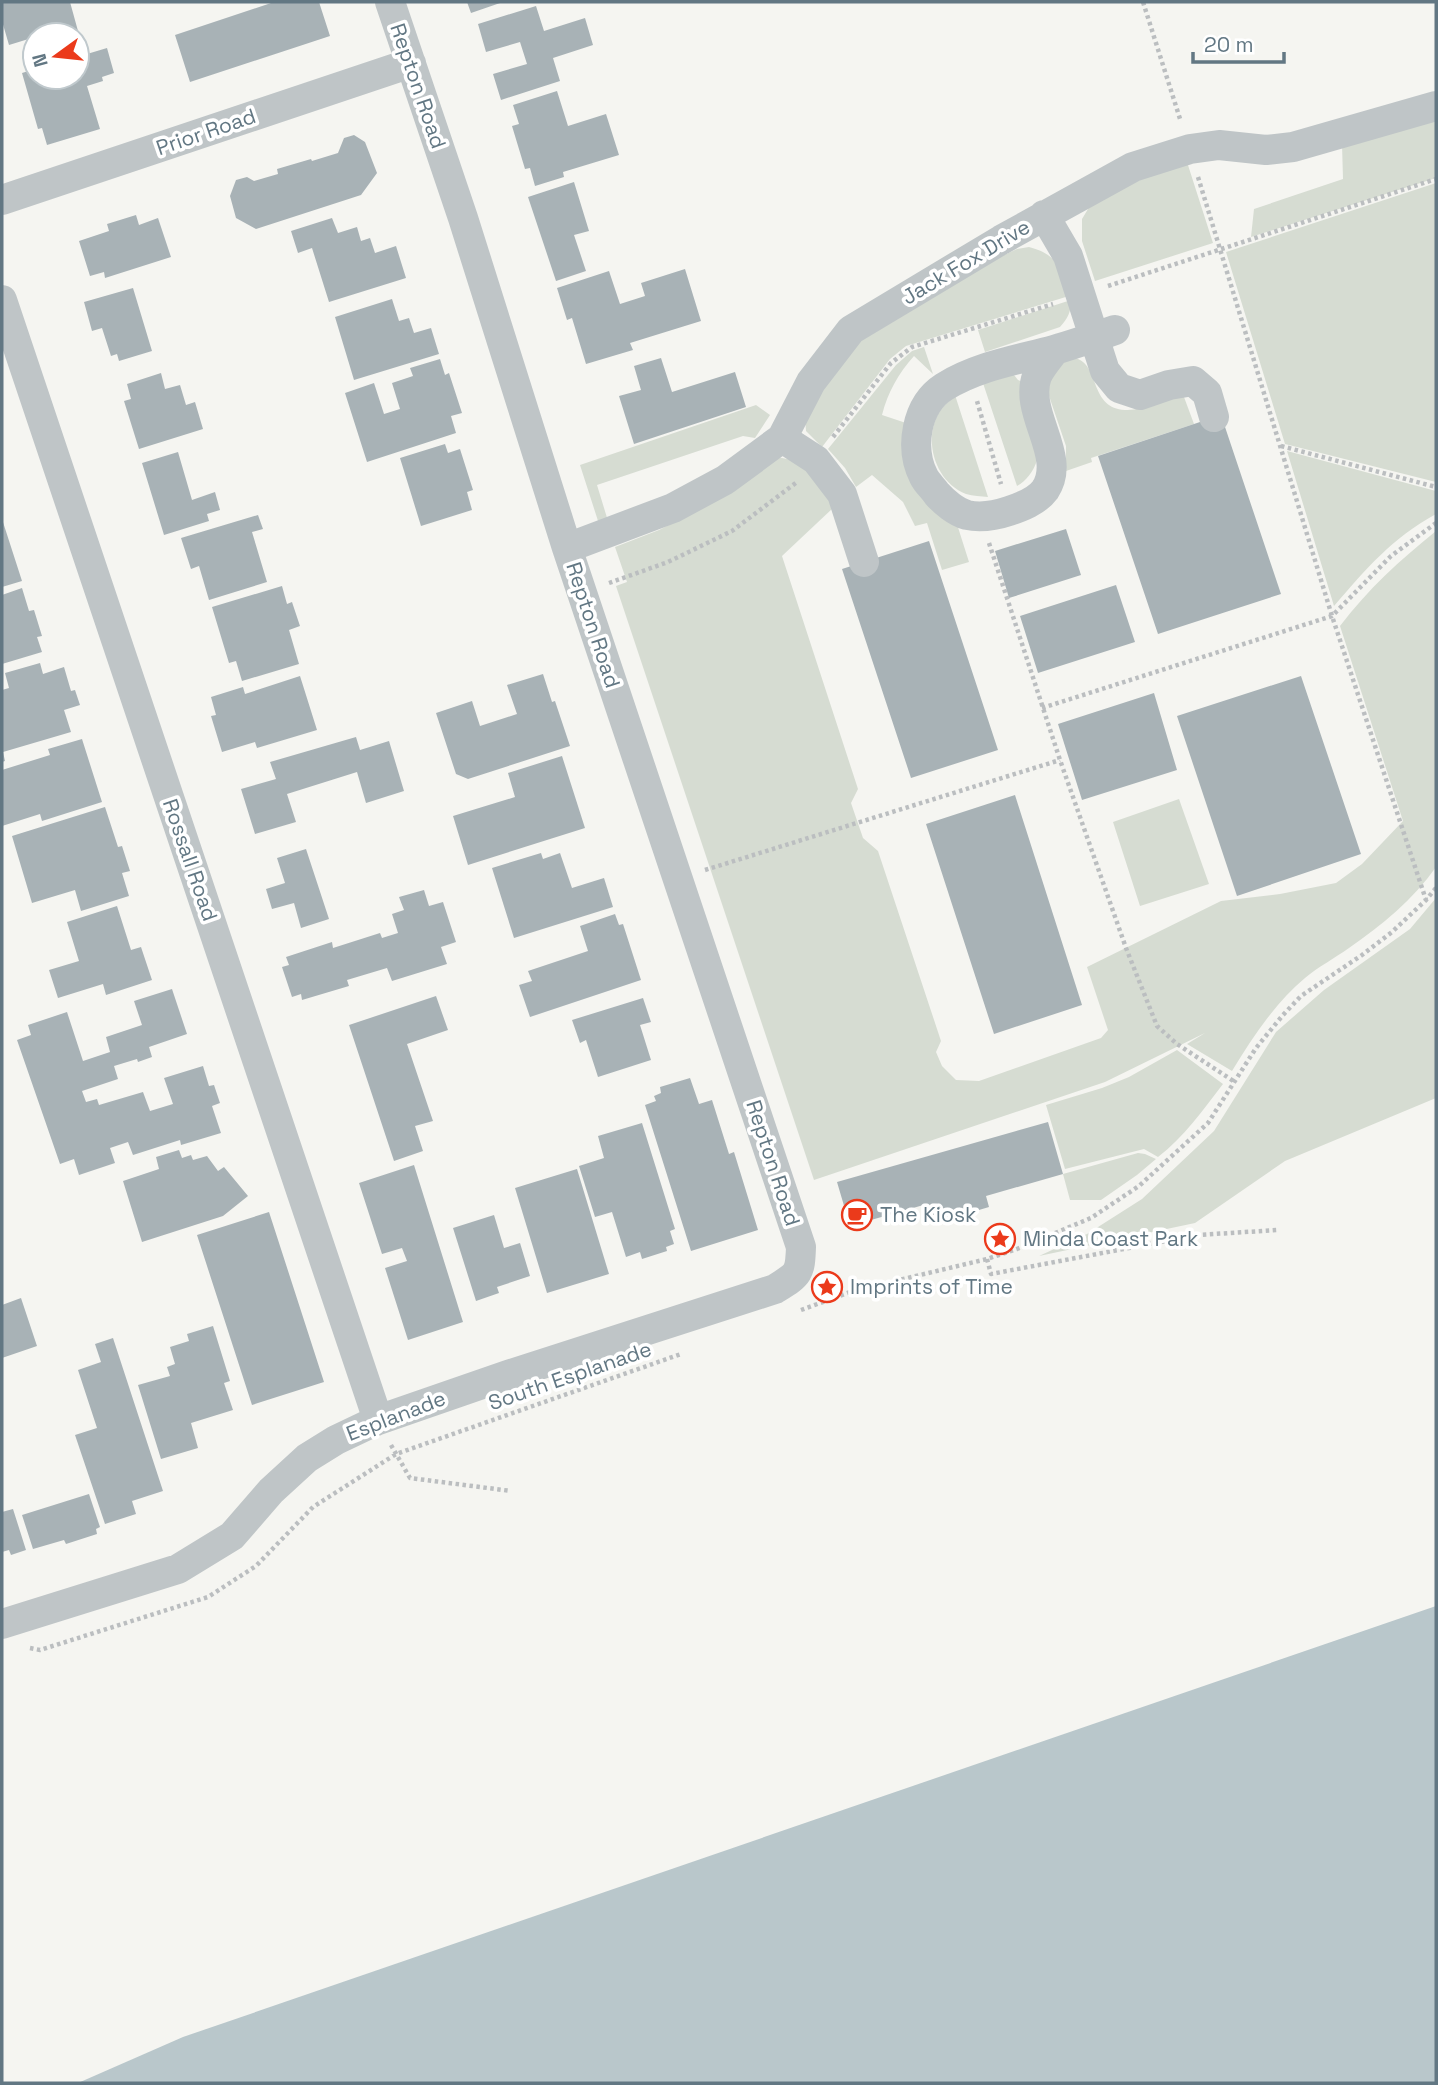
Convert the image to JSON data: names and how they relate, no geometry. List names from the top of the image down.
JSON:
{
  "streets": {
    "street": [
      "Repton Road",
      "Prior Road",
      "Jack Fox Drive",
      "Rossall Road",
      "Esplanade"
    ],
    "path": ["South Esplanade"]
  },
  "crossings": [
    ["Repton Road", "Prior Road"],
    ["Repton Road", "Jack Fox Drive"],
    ["Repton Road", "Esplanade"],
    ["Rossall Road", "Esplanade"]
  ],
  "places": {
    "cafe": ["The Kiosk"],
    "place": ["Minda Coast Park", "Imprints of Time"]
  },
  "scale_bar": "20 m",
  "north": "left"
}
